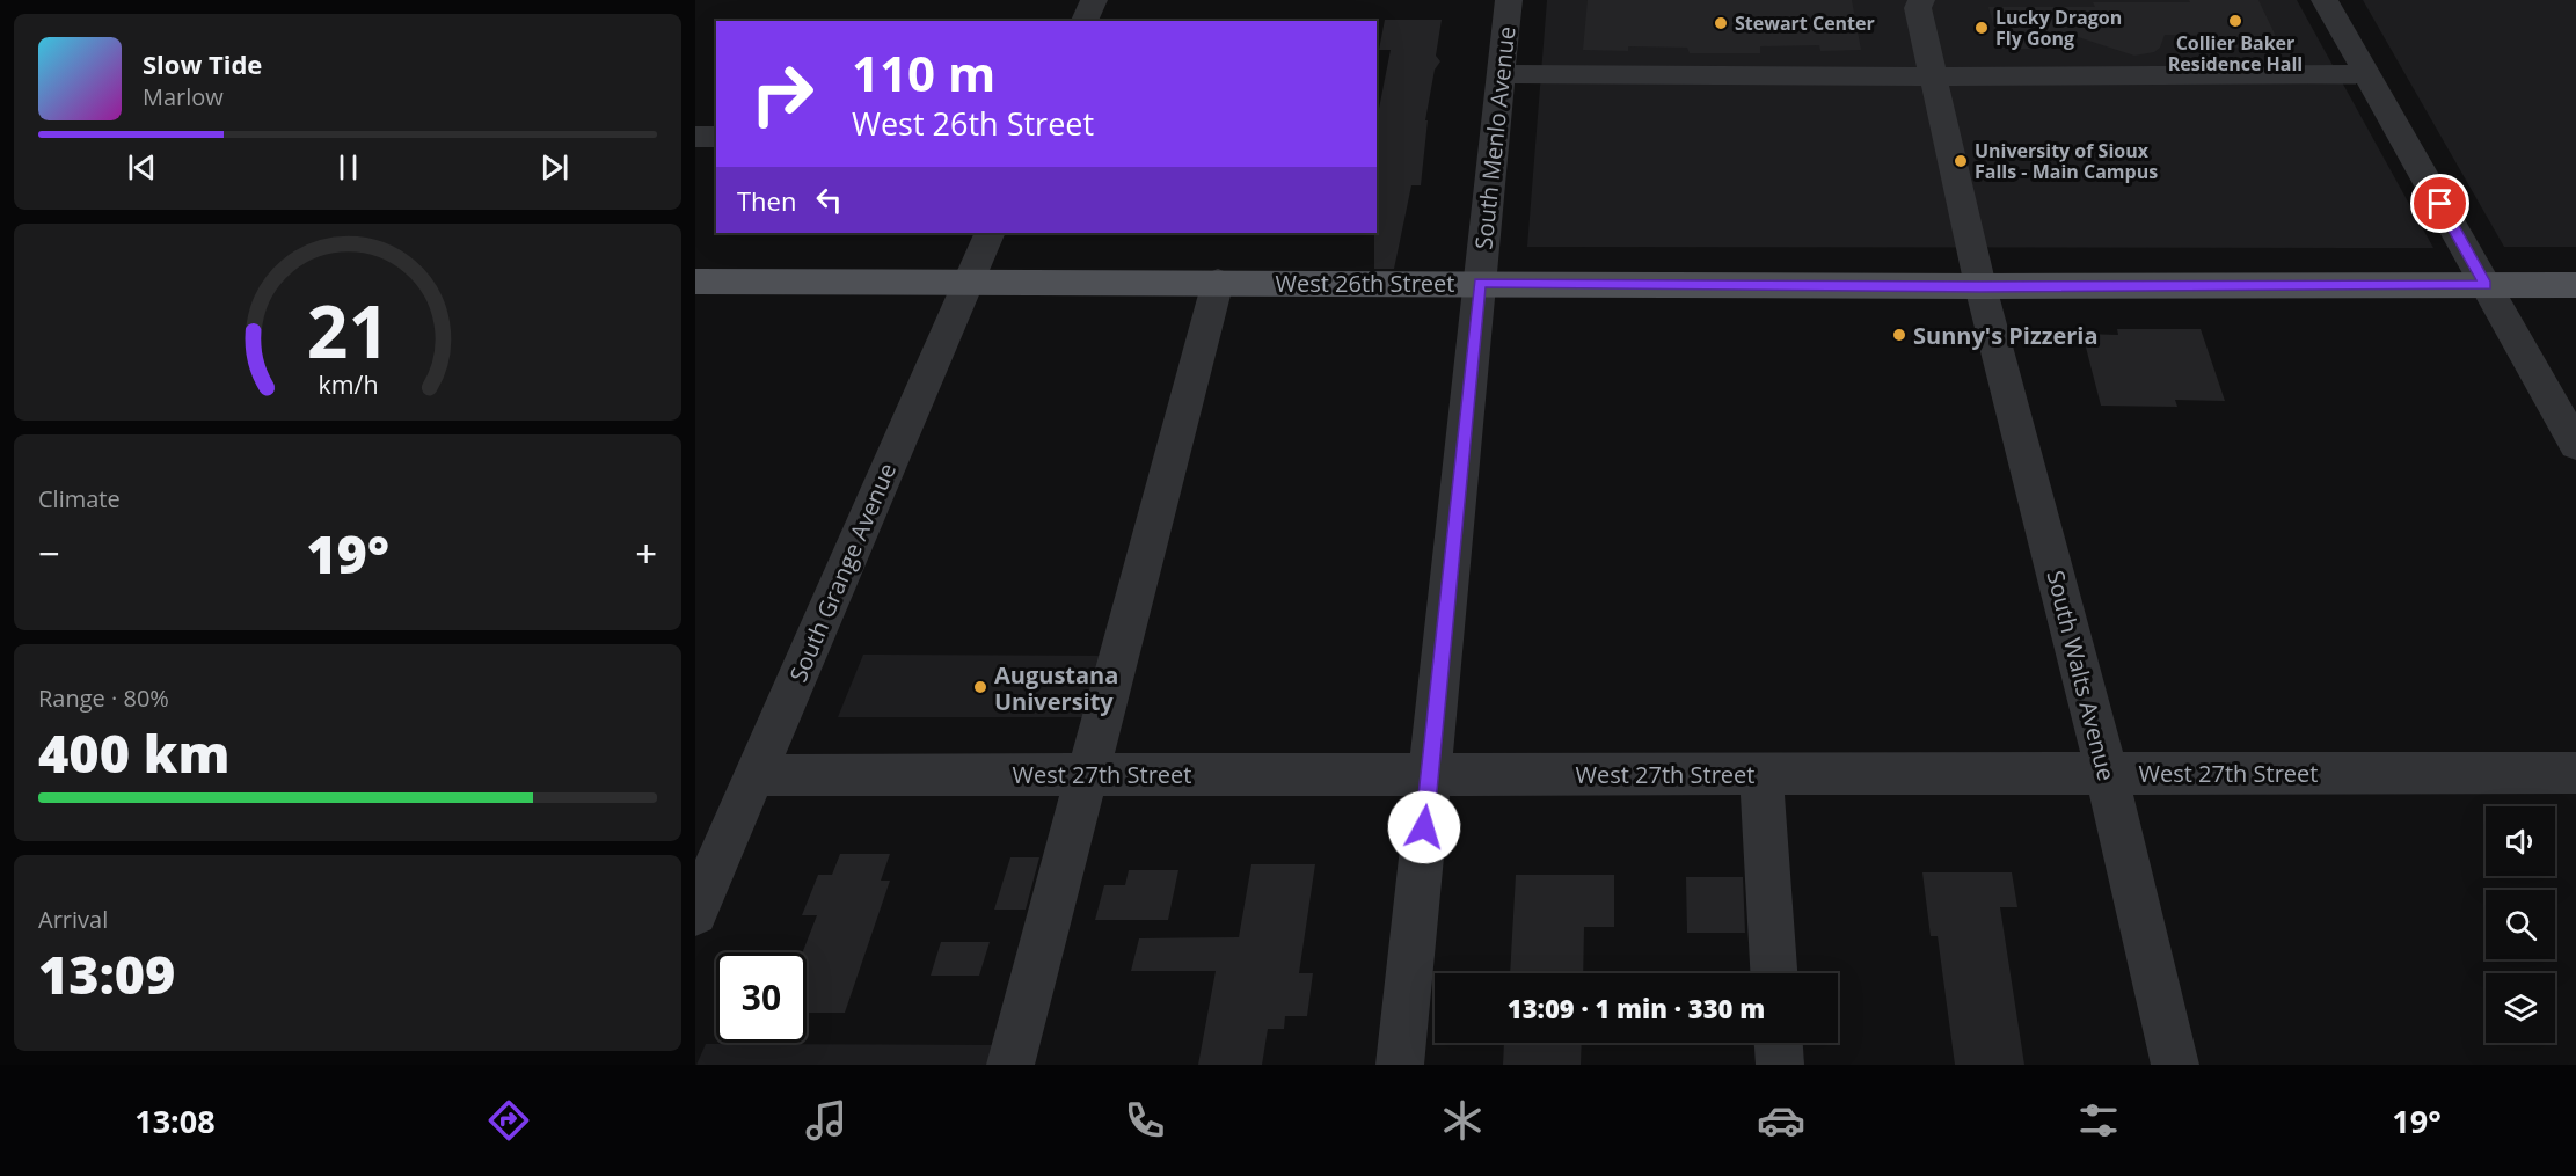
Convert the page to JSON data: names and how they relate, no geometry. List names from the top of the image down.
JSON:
{
  "streets": {
    "main road": ["West 26th Street"],
    "street": [
      "South Menlo Avenue",
      "South Grange Avenue",
      "South Walts Avenue",
      "West 27th Street"
    ]
  },
  "crossings": [
    ["South Menlo Avenue", "West 26th Street"],
    ["South Menlo Avenue", "West 27th Street"],
    ["West 26th Street", "South Grange Avenue"],
    ["West 26th Street", "South Walts Avenue"],
    ["South Grange Avenue", "West 27th Street"],
    ["South Walts Avenue", "West 27th Street"]
  ],
  "places": [
    "Collier Baker Residence Hall",
    "Stewart Center",
    "Lucky Dragon Fly Gong",
    "University of Sioux Falls - Main Campus",
    "Sunny's Pizzeria",
    "Augustana University"
  ],
  "page": {
    "turn": ["110 m", "West 26th Street"],
    "song": ["Slow Tide", "Marlow"],
    "then": "Then",
    "tile": [
      "Climate",
      ["Range · 80%", "400 km"],
      ["Arrival", "13:09"]
    ],
    "heat": ["−", "19°", "+"],
    "limit": "30",
    "trip": "13:09 · 1 min · 330 m",
    "tabs": ["13:08", "19°"],
    "gauge": ["21", "km/h"]
  }
}
